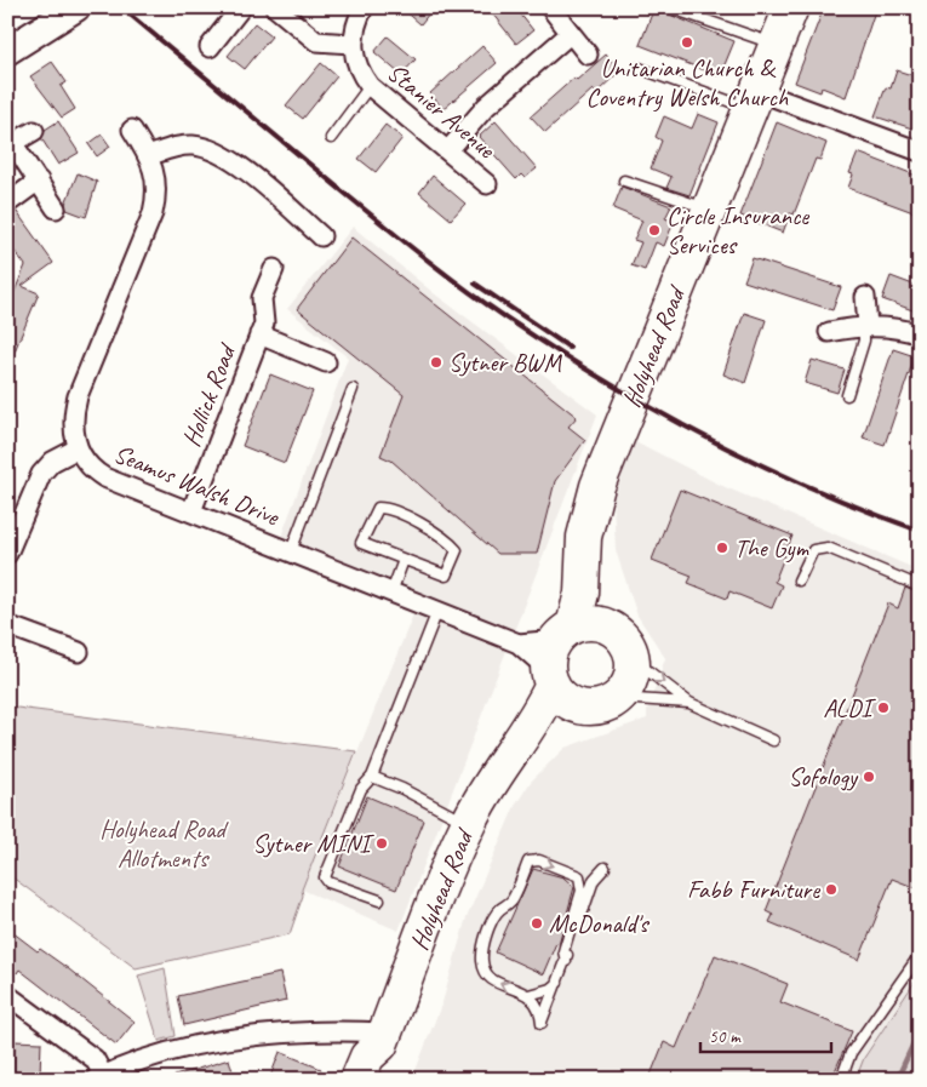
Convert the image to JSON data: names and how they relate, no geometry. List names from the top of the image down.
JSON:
{
  "streets": {
    "highway": ["Holyhead Road"],
    "street": ["Stanier Avenue", "Hollick Road", "Seamus Walsh Drive"]
  },
  "crossings": [
    ["Hollick Road", "Seamus Walsh Drive"]
  ],
  "parks": ["Holyhead Road Allotments"],
  "places": [
    "Unitarian Church & Coventry Welsh Church",
    "Circle Insurance Services",
    "Sytner BWM",
    "The Gym",
    "ALDI",
    "Sofology",
    "Sytner MINI",
    "Fabb Furniture",
    "McDonald's"
  ],
  "scale_bar": "50 m"
}
